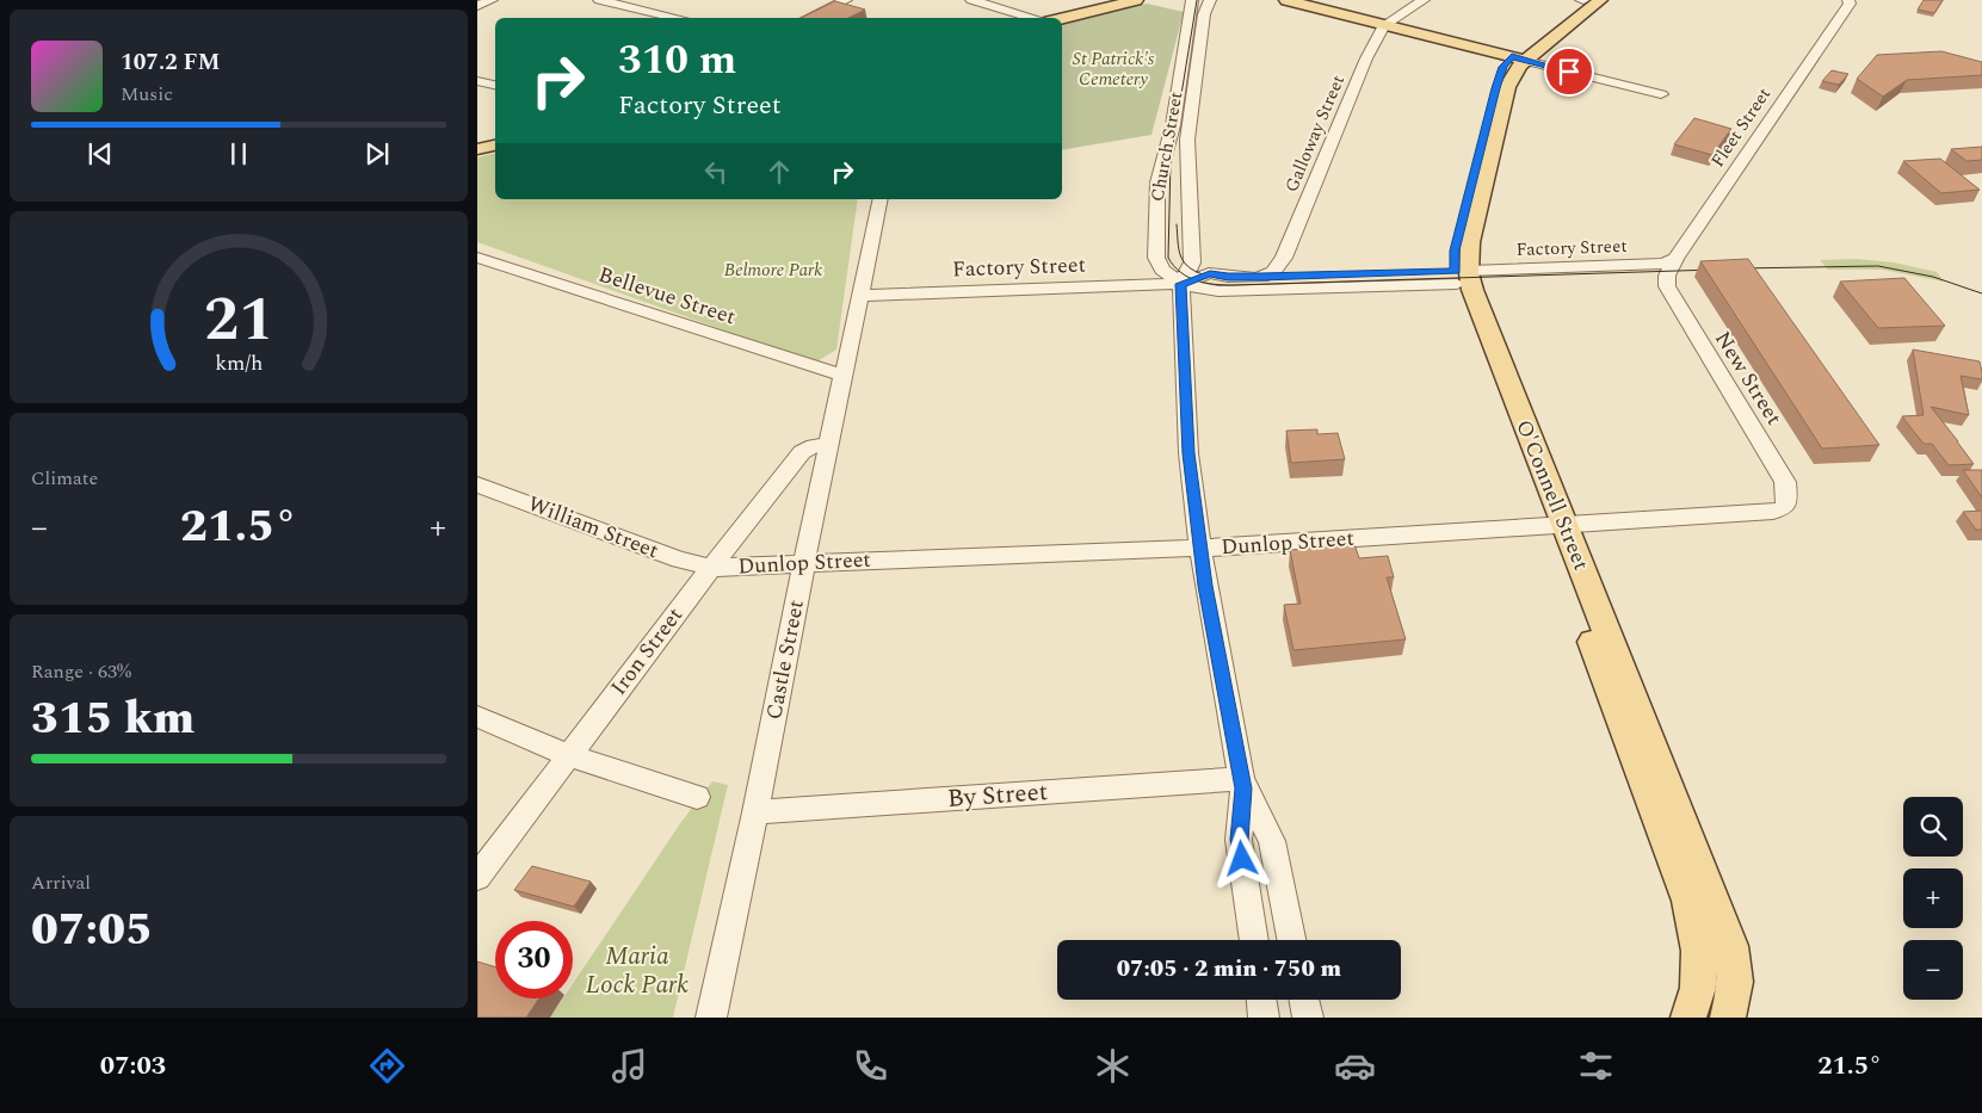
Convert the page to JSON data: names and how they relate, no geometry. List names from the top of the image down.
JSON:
{
  "streets": {
    "main road": ["O'Connell Street"],
    "street": [
      "Fleet Street",
      "Galloway Street",
      "Church Street",
      "Factory Street",
      "Bellevue Street",
      "New Street",
      "William Street",
      "Dunlop Street",
      "Iron Street",
      "Castle Street",
      "By Street"
    ]
  },
  "crossings": [
    ["Fleet Street", "Factory Street"],
    ["Fleet Street", "New Street"],
    ["Galloway Street", "Factory Street"],
    ["Church Street", "Factory Street"],
    ["Church Street", "Dunlop Street"],
    ["Church Street", "By Street"],
    ["Factory Street", "New Street"],
    ["Factory Street", "O'Connell Street"],
    ["Factory Street", "Castle Street"],
    ["Bellevue Street", "Castle Street"],
    ["New Street", "Dunlop Street"],
    ["O'Connell Street", "Dunlop Street"],
    ["William Street", "Dunlop Street"],
    ["William Street", "Iron Street"],
    ["Dunlop Street", "Iron Street"],
    ["Dunlop Street", "Castle Street"],
    ["Iron Street", "Castle Street"],
    ["Castle Street", "By Street"]
  ],
  "parks": ["St Patrick's Cemetery", "Belmore Park", "Maria Lock Park"],
  "page": {
    "turn": ["310 m", "Factory Street"],
    "song": ["107.2 FM", "Music"],
    "tile": [
      "Climate",
      ["Range · 63%", "315 km"],
      ["Arrival", "07:05"]
    ],
    "heat": ["−", "21.5°", "+"],
    "map_buttons": ["+", "−"],
    "limit": "30",
    "trip": "07:05 · 2 min · 750 m",
    "tabs": ["07:03", "21.5°"],
    "gauge": ["21", "km/h"]
  }
}
